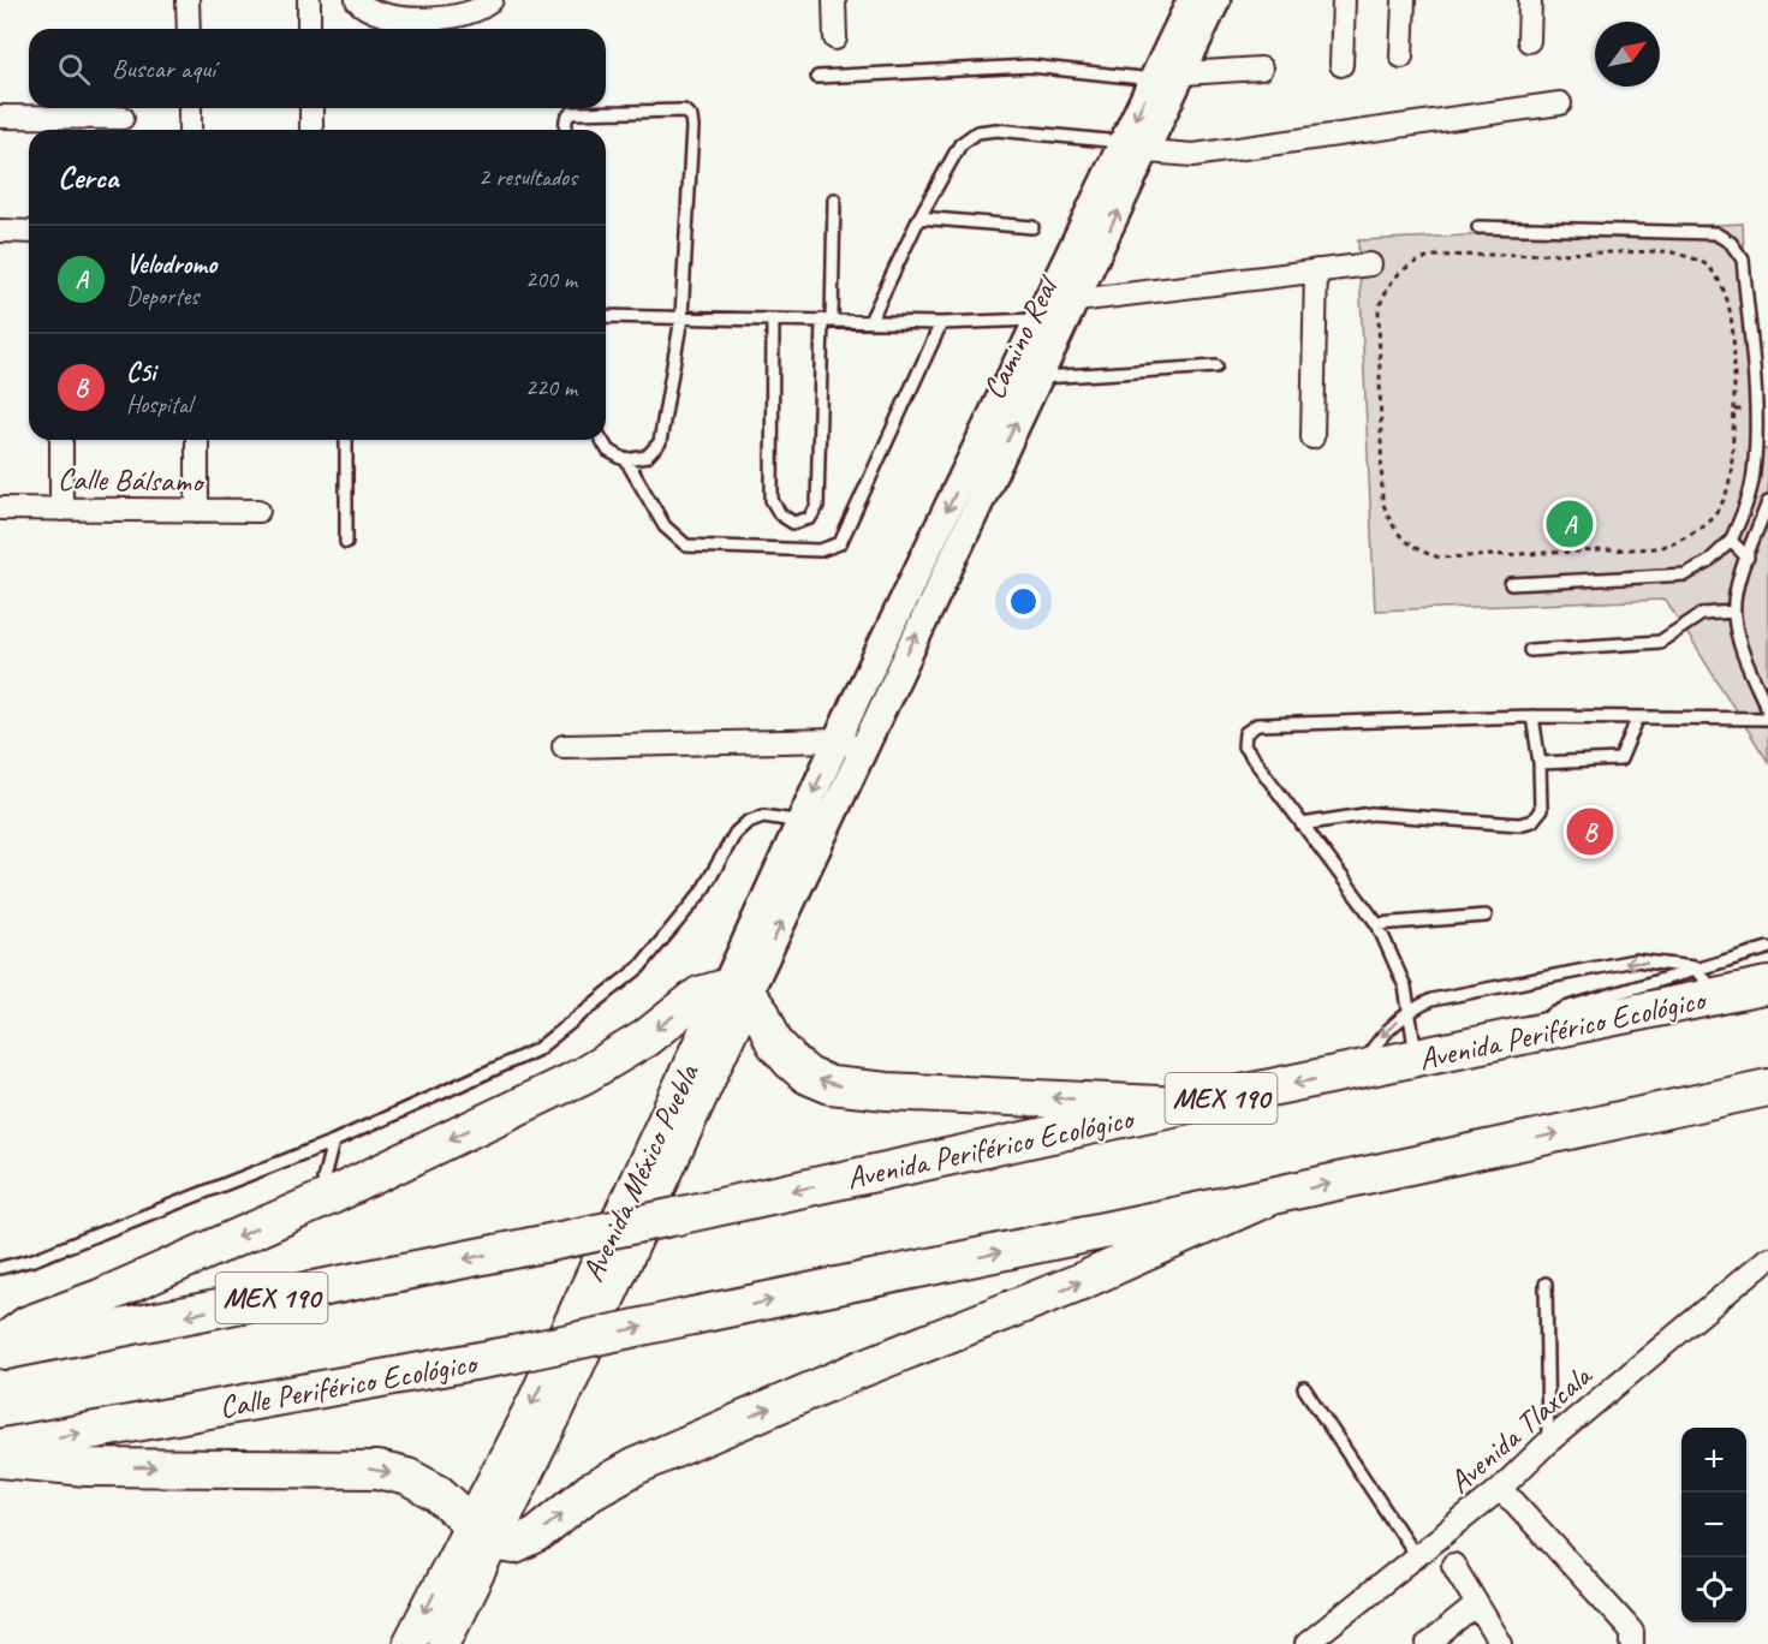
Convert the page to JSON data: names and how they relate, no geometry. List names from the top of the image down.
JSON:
{
  "streets": {
    "highway": ["Avenida Periférico Ecológico", "MEX 190", "Calle Periférico Ecológico"],
    "main road": ["Avenida México Puebla"],
    "street": ["Camino Real", "Calle Bálsamo", "Avenida Tlaxcala"]
  },
  "crossings": [
    ["Camino Real", "Avenida México Puebla"]
  ],
  "north": "top right",
  "page": {
    "search": "Buscar aquí",
    "heading": ["Cerca", "2 resultados"],
    "list": [
      {
        "mark": "A",
        "name": "Velodromo",
        "note": "Deportes",
        "value": "200 m"
      },
      {
        "mark": "B",
        "name": "C5i",
        "note": "Hospital",
        "value": "220 m"
      }
    ],
    "pins": ["A", "B"],
    "map_buttons": ["+", "−"]
  }
}
